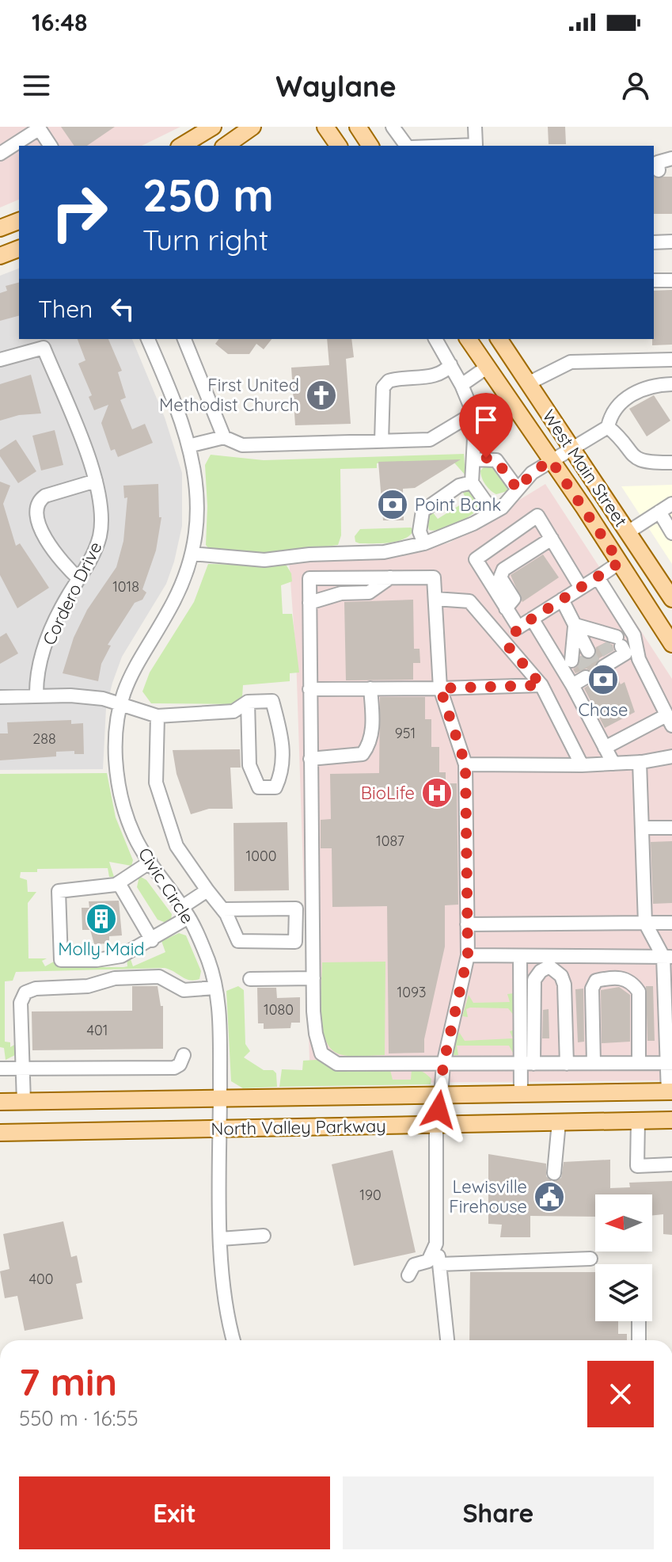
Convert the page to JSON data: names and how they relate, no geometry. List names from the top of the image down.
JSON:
{
  "streets": {
    "main road": ["West Main Street", "North Valley Parkway"],
    "street": ["Cordero Drive", "Civic Circle"]
  },
  "crossings": [
    ["Civic Circle", "North Valley Parkway"]
  ],
  "places": {
    "church": ["First United Methodist Church"],
    "bank": ["Point Bank", "Chase"],
    "hospital": ["BioLife"],
    "building": ["Molly Maid"],
    "public building": ["Lewisville Firehouse"]
  },
  "house_numbers": [
    "1018",
    "951",
    "288",
    "1087",
    "1000",
    "1093",
    "1080",
    "401",
    "190",
    "400"
  ],
  "north": "left",
  "page": {
    "status": "16:48",
    "header": "Waylane",
    "turn": ["250 m", "Turn right"],
    "then": "Then",
    "heading": ["7 min", "550 m · 16:55"],
    "buttons": ["Exit", "Share"]
  }
}
